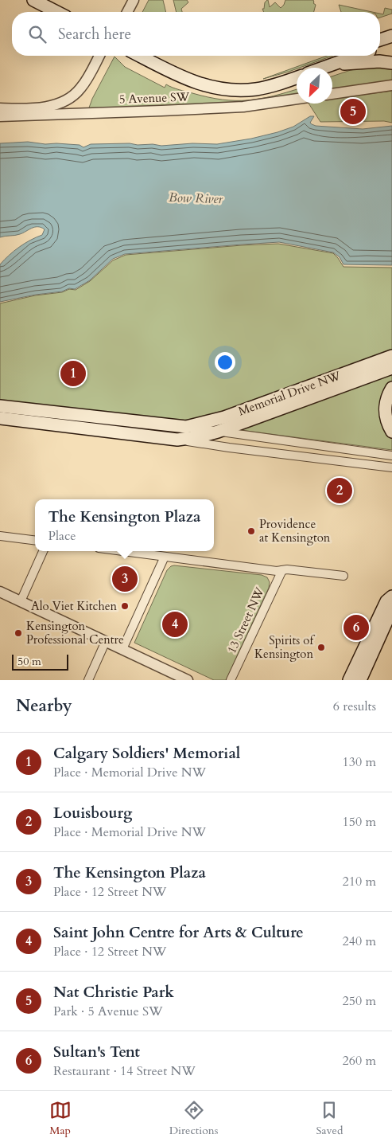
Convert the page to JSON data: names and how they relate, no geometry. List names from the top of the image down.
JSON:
{
  "streets": {
    "main road": ["Memorial Drive NW"],
    "street": ["5 Avenue SW", "13 Street NW"]
  },
  "water": ["Bow River"],
  "places": [
    "Providence at Kensington",
    "Alo Viet Kitchen",
    "Kensington Professional Centre",
    "Spirits of Kensington"
  ],
  "scale_bar": "50 m",
  "north": "bottom left",
  "page": {
    "search": "Search here",
    "pins": [
      "5",
      "1",
      "2",
      "3",
      "4",
      "6"
    ],
    "popup": ["The Kensington Plaza", "Place"],
    "scale": "50 m",
    "heading": ["Nearby", "6 results"],
    "list": [
      {
        "mark": "1",
        "name": "Calgary Soldiers' Memorial",
        "note": "Place · Memorial Drive NW",
        "value": "130 m"
      },
      {
        "mark": "2",
        "name": "Louisbourg",
        "note": "Place · Memorial Drive NW",
        "value": "150 m"
      },
      {
        "mark": "3",
        "name": "The Kensington Plaza",
        "note": "Place · 12 Street NW",
        "value": "210 m"
      },
      {
        "mark": "4",
        "name": "Saint John Centre for Arts & Culture",
        "note": "Place · 12 Street NW",
        "value": "240 m"
      },
      {
        "mark": "5",
        "name": "Nat Christie Park",
        "note": "Park · 5 Avenue SW",
        "value": "250 m"
      },
      {
        "mark": "6",
        "name": "Sultan's Tent",
        "note": "Restaurant · 14 Street NW",
        "value": "260 m"
      }
    ],
    "nav": ["Map", "Directions", "Saved"]
  }
}
